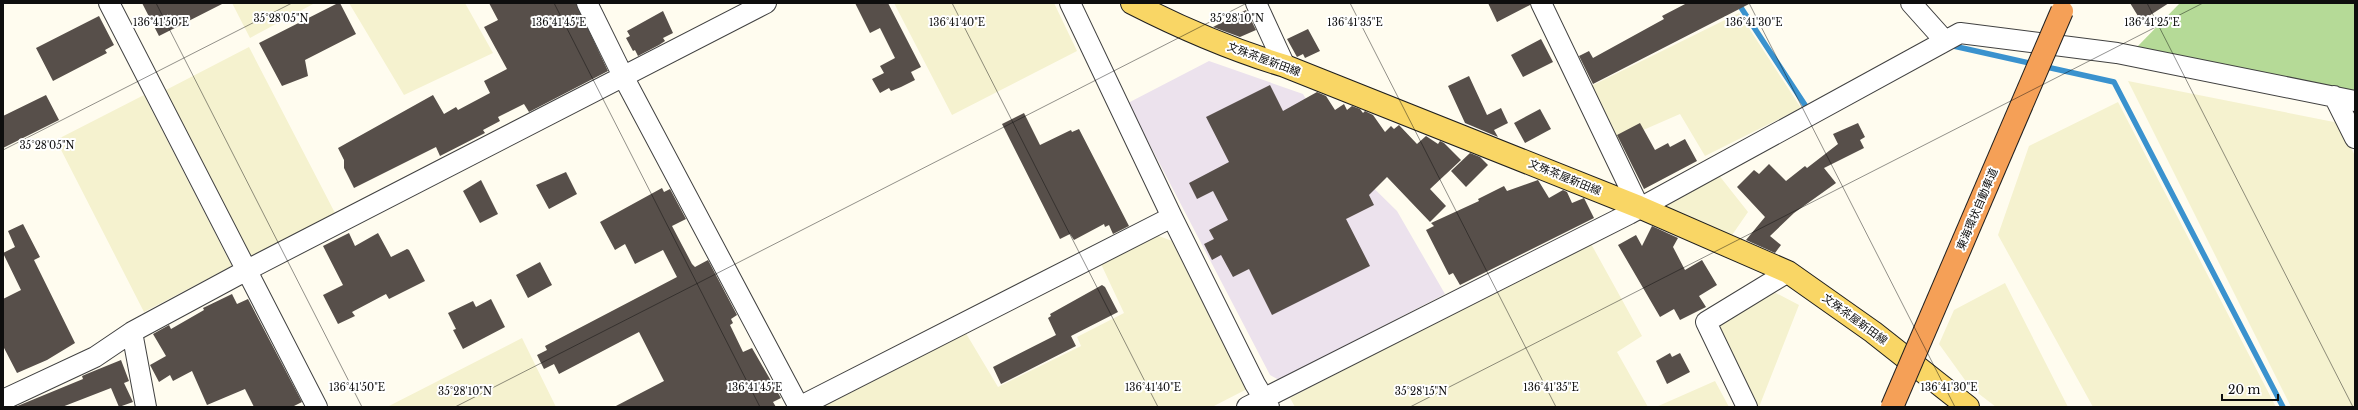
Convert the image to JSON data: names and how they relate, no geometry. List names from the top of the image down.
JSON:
{
  "streets": {
    "highway": ["東海環状自動車道"],
    "main road": ["文殊茶屋新田線"]
  },
  "scale_bar": "20 m",
  "coordinates": [
    "35°28'05\"N",
    "35°28'10\"N",
    "136°41'50\"E",
    "136°41'45\"E",
    "136°41'40\"E",
    "136°41'35\"E",
    "136°41'30\"E",
    "136°41'25\"E",
    "35°28'15\"N"
  ]
}
